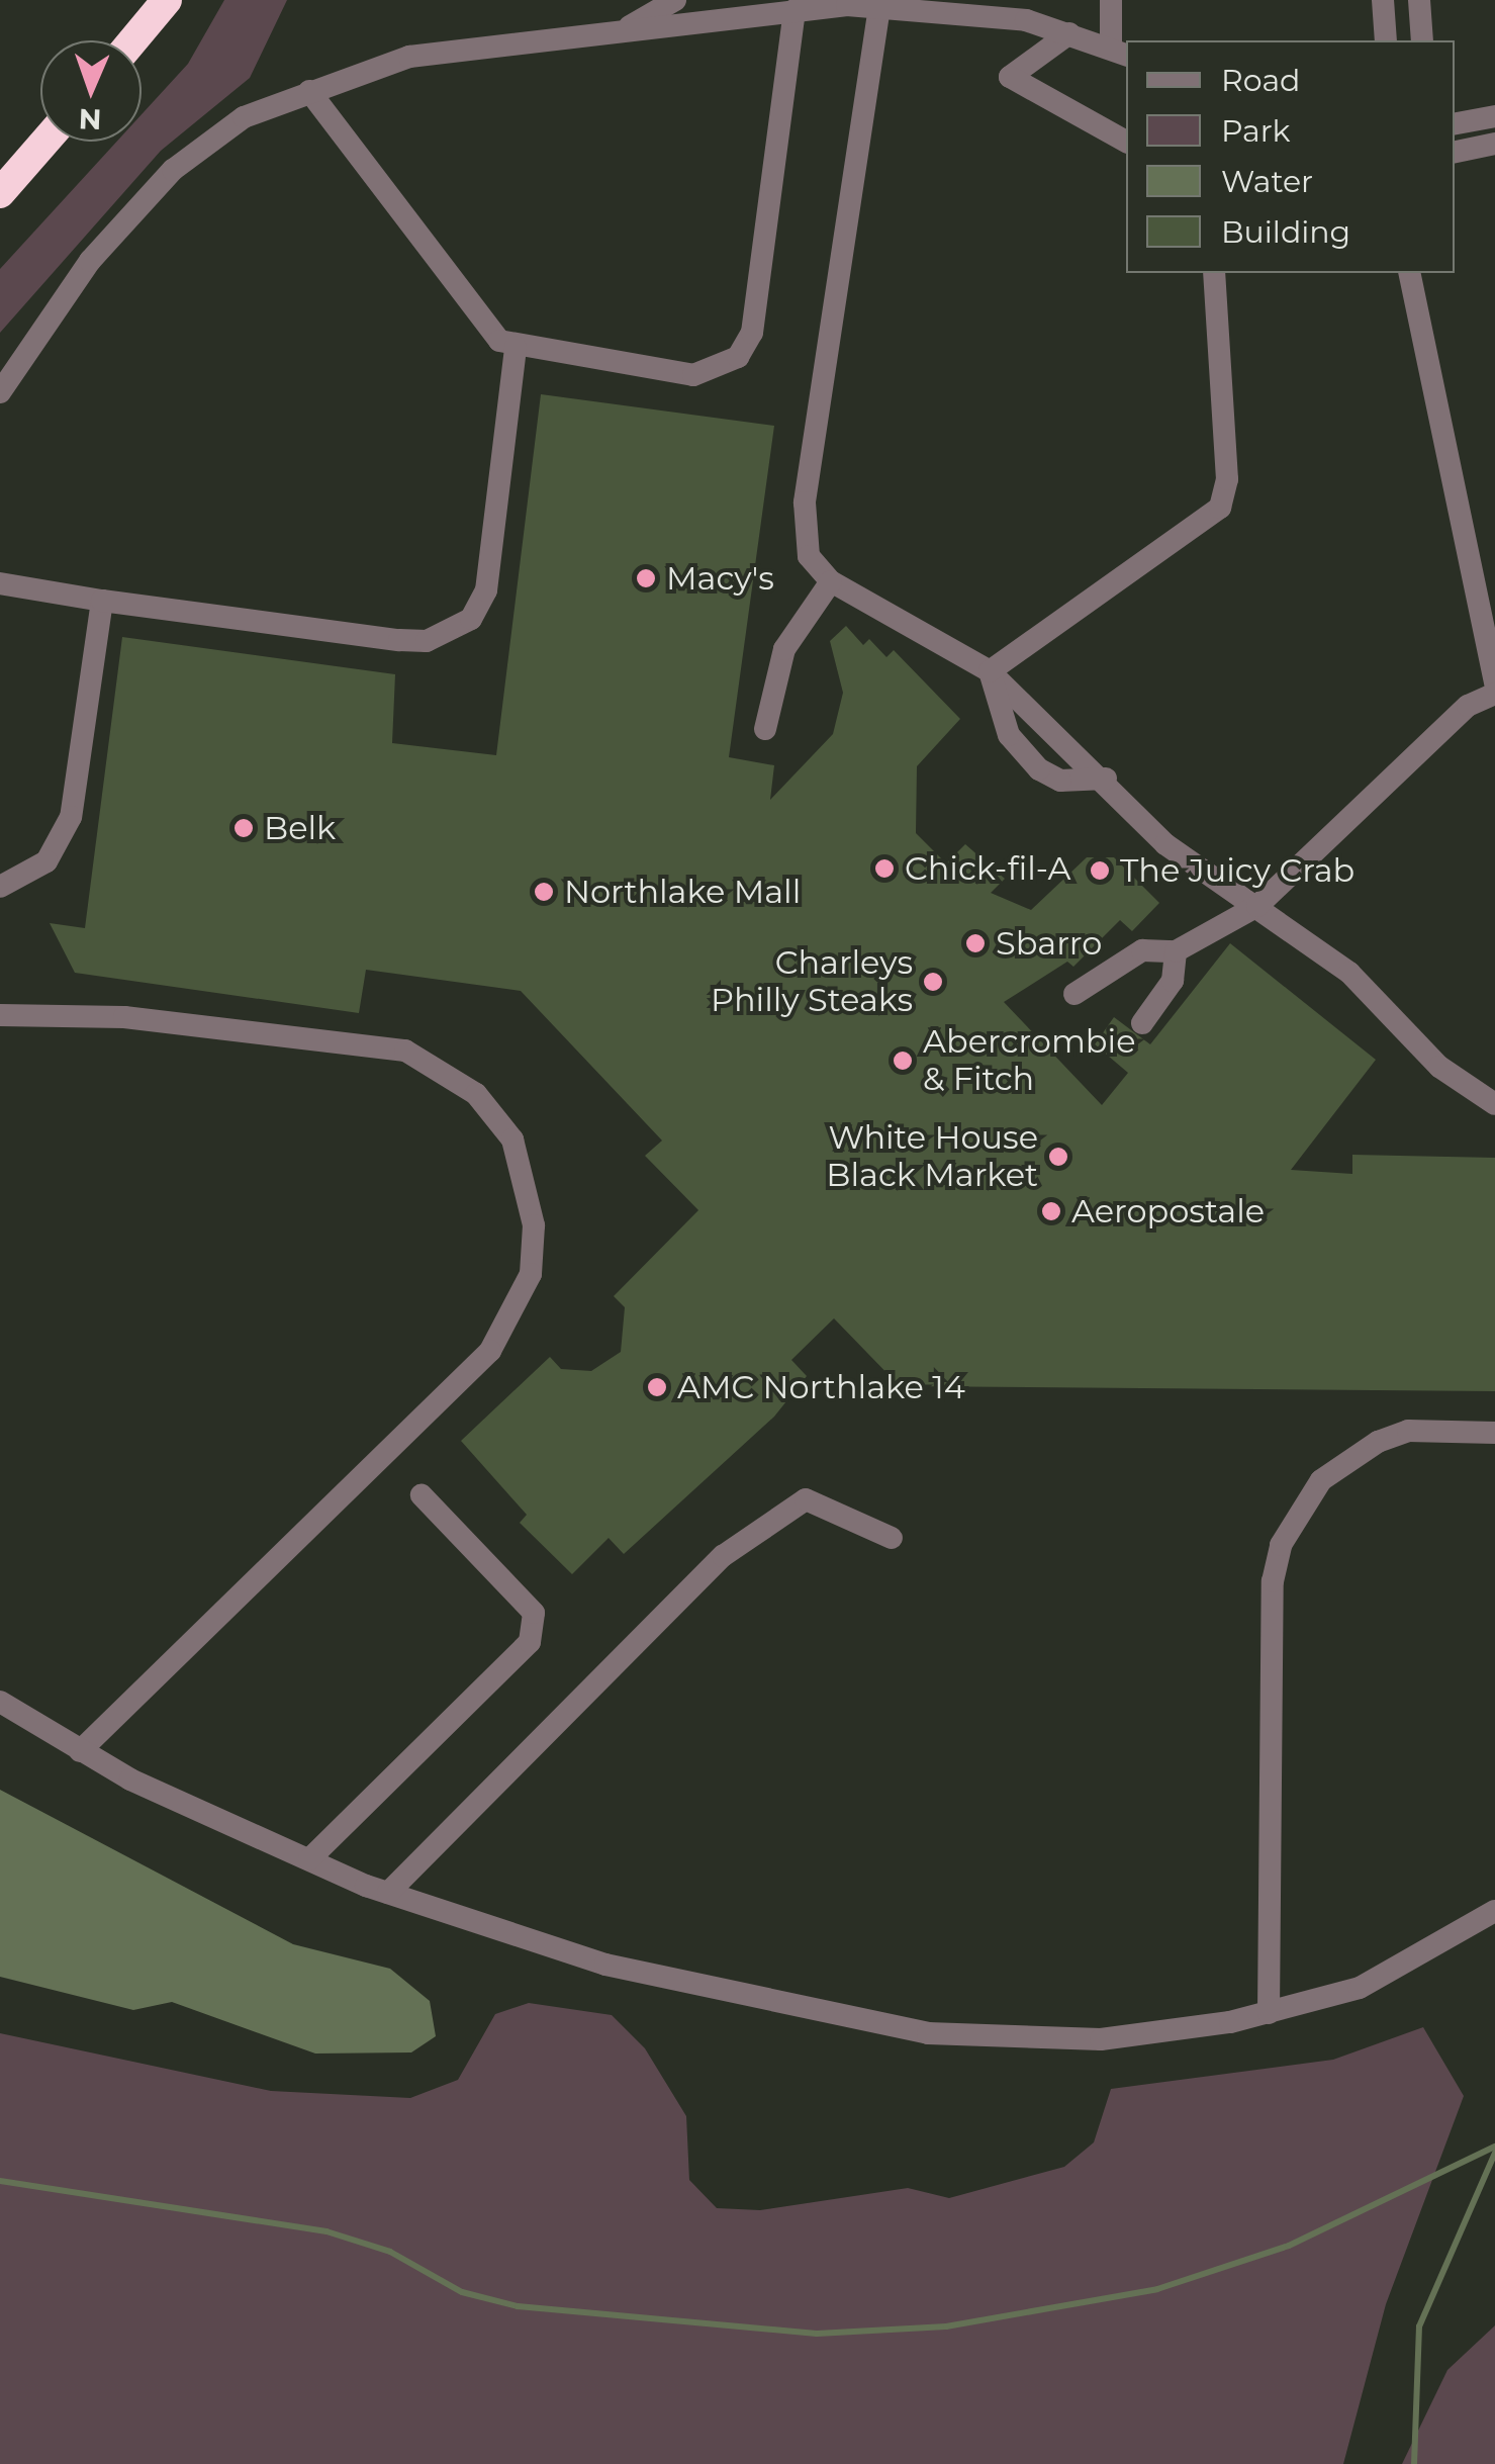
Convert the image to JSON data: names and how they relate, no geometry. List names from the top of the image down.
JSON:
{
  "places": [
    "Macy's",
    "Belk",
    "Chick-fil-A",
    "The Juicy Crab",
    "Northlake Mall",
    "Sbarro",
    "Charleys Philly Steaks",
    "Abercrombie & Fitch",
    "White House Black Market",
    "Aeropostale",
    "AMC Northlake 14"
  ],
  "legend": [
    "Road",
    "Park",
    "Water",
    "Building"
  ],
  "north": "bottom"
}
